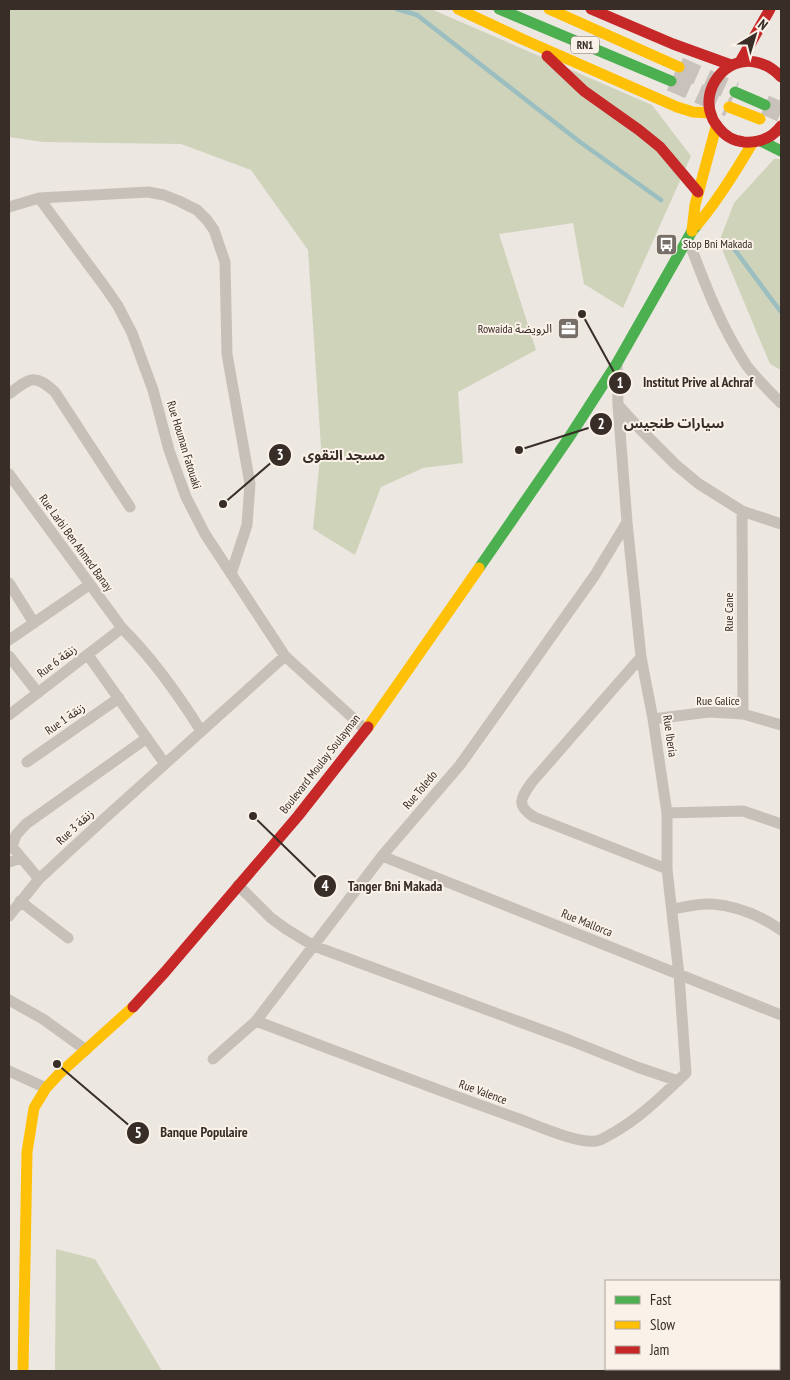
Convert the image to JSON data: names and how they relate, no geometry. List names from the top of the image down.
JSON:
{
  "streets": {
    "main road": ["RN1", "Boulevard Moulay Soulayman"],
    "street": [
      "Rue Houman Fatouaki",
      "Rue Larbi Ben Ahmed Banay",
      "Rue Cane",
      "Rue 6 زنقة",
      "Rue Galice",
      "Rue 1 زنقة",
      "Rue Iberia",
      "Rue Toledo",
      "Rue 3 زنقة",
      "Rue Mallorca",
      "Rue Valence"
    ]
  },
  "crossings": [
    ["Rue Houman Fatouaki", "Boulevard Moulay Soulayman"],
    ["Rue Houman Fatouaki", "Rue 3 زنقة"],
    ["Rue Larbi Ben Ahmed Banay", "Rue 6 زنقة"],
    ["Rue Larbi Ben Ahmed Banay", "Rue 3 زنقة"],
    ["Rue Cane", "Rue Galice"],
    ["Rue Galice", "Rue Iberia"],
    ["Rue Iberia", "Boulevard Moulay Soulayman"],
    ["Rue Iberia", "Rue Toledo"],
    ["Rue Iberia", "Rue Mallorca"],
    ["Rue Iberia", "Rue Valence"],
    ["Rue Toledo", "Rue Mallorca"],
    ["Rue Toledo", "Rue Valence"]
  ],
  "places": {
    "bus stop": ["Stop Bni Makada"],
    "other": [
      "Institut Prive al Achraf",
      "سيارات طنجيس",
      "مسجد التقوى",
      "Tanger Bni Makada",
      "Banque Populaire"
    ],
    "office": ["Rowaida الرويضة"]
  },
  "legend": ["Fast", "Slow", "Jam"],
  "north": "top right"
}
